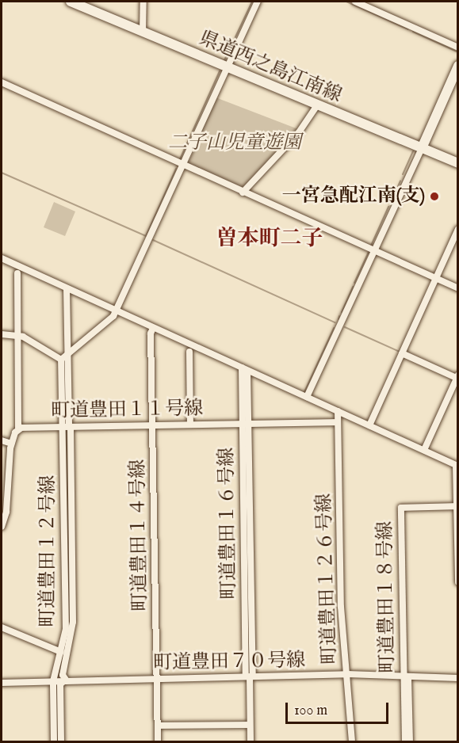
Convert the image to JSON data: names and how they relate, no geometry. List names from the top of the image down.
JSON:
{
  "streets": {
    "main road": ["県道西之島江南線"],
    "street": [
      "町道豊田１１号線",
      "町道豊田１４号線",
      "町道豊田１２号線",
      "町道豊田１２６号線",
      "町道豊田１８号線",
      "町道豊田７０号線"
    ]
  },
  "crossings": [
    ["町道豊田１１号線", "町道豊田１４号線"],
    ["町道豊田１１号線", "町道豊田１２号線"],
    ["町道豊田１１号線", "町道豊田１２６号線"],
    ["町道豊田１４号線", "町道豊田７０号線"],
    ["町道豊田１２号線", "町道豊田７０号線"],
    ["町道豊田１２６号線", "町道豊田７０号線"],
    ["町道豊田１８号線", "町道豊田７０号線"]
  ],
  "districts": ["曽本町二子"],
  "parks": ["二子山児童遊園"],
  "places": ["一宮急配江南(支)"],
  "scale_bar": "100 m"
}
